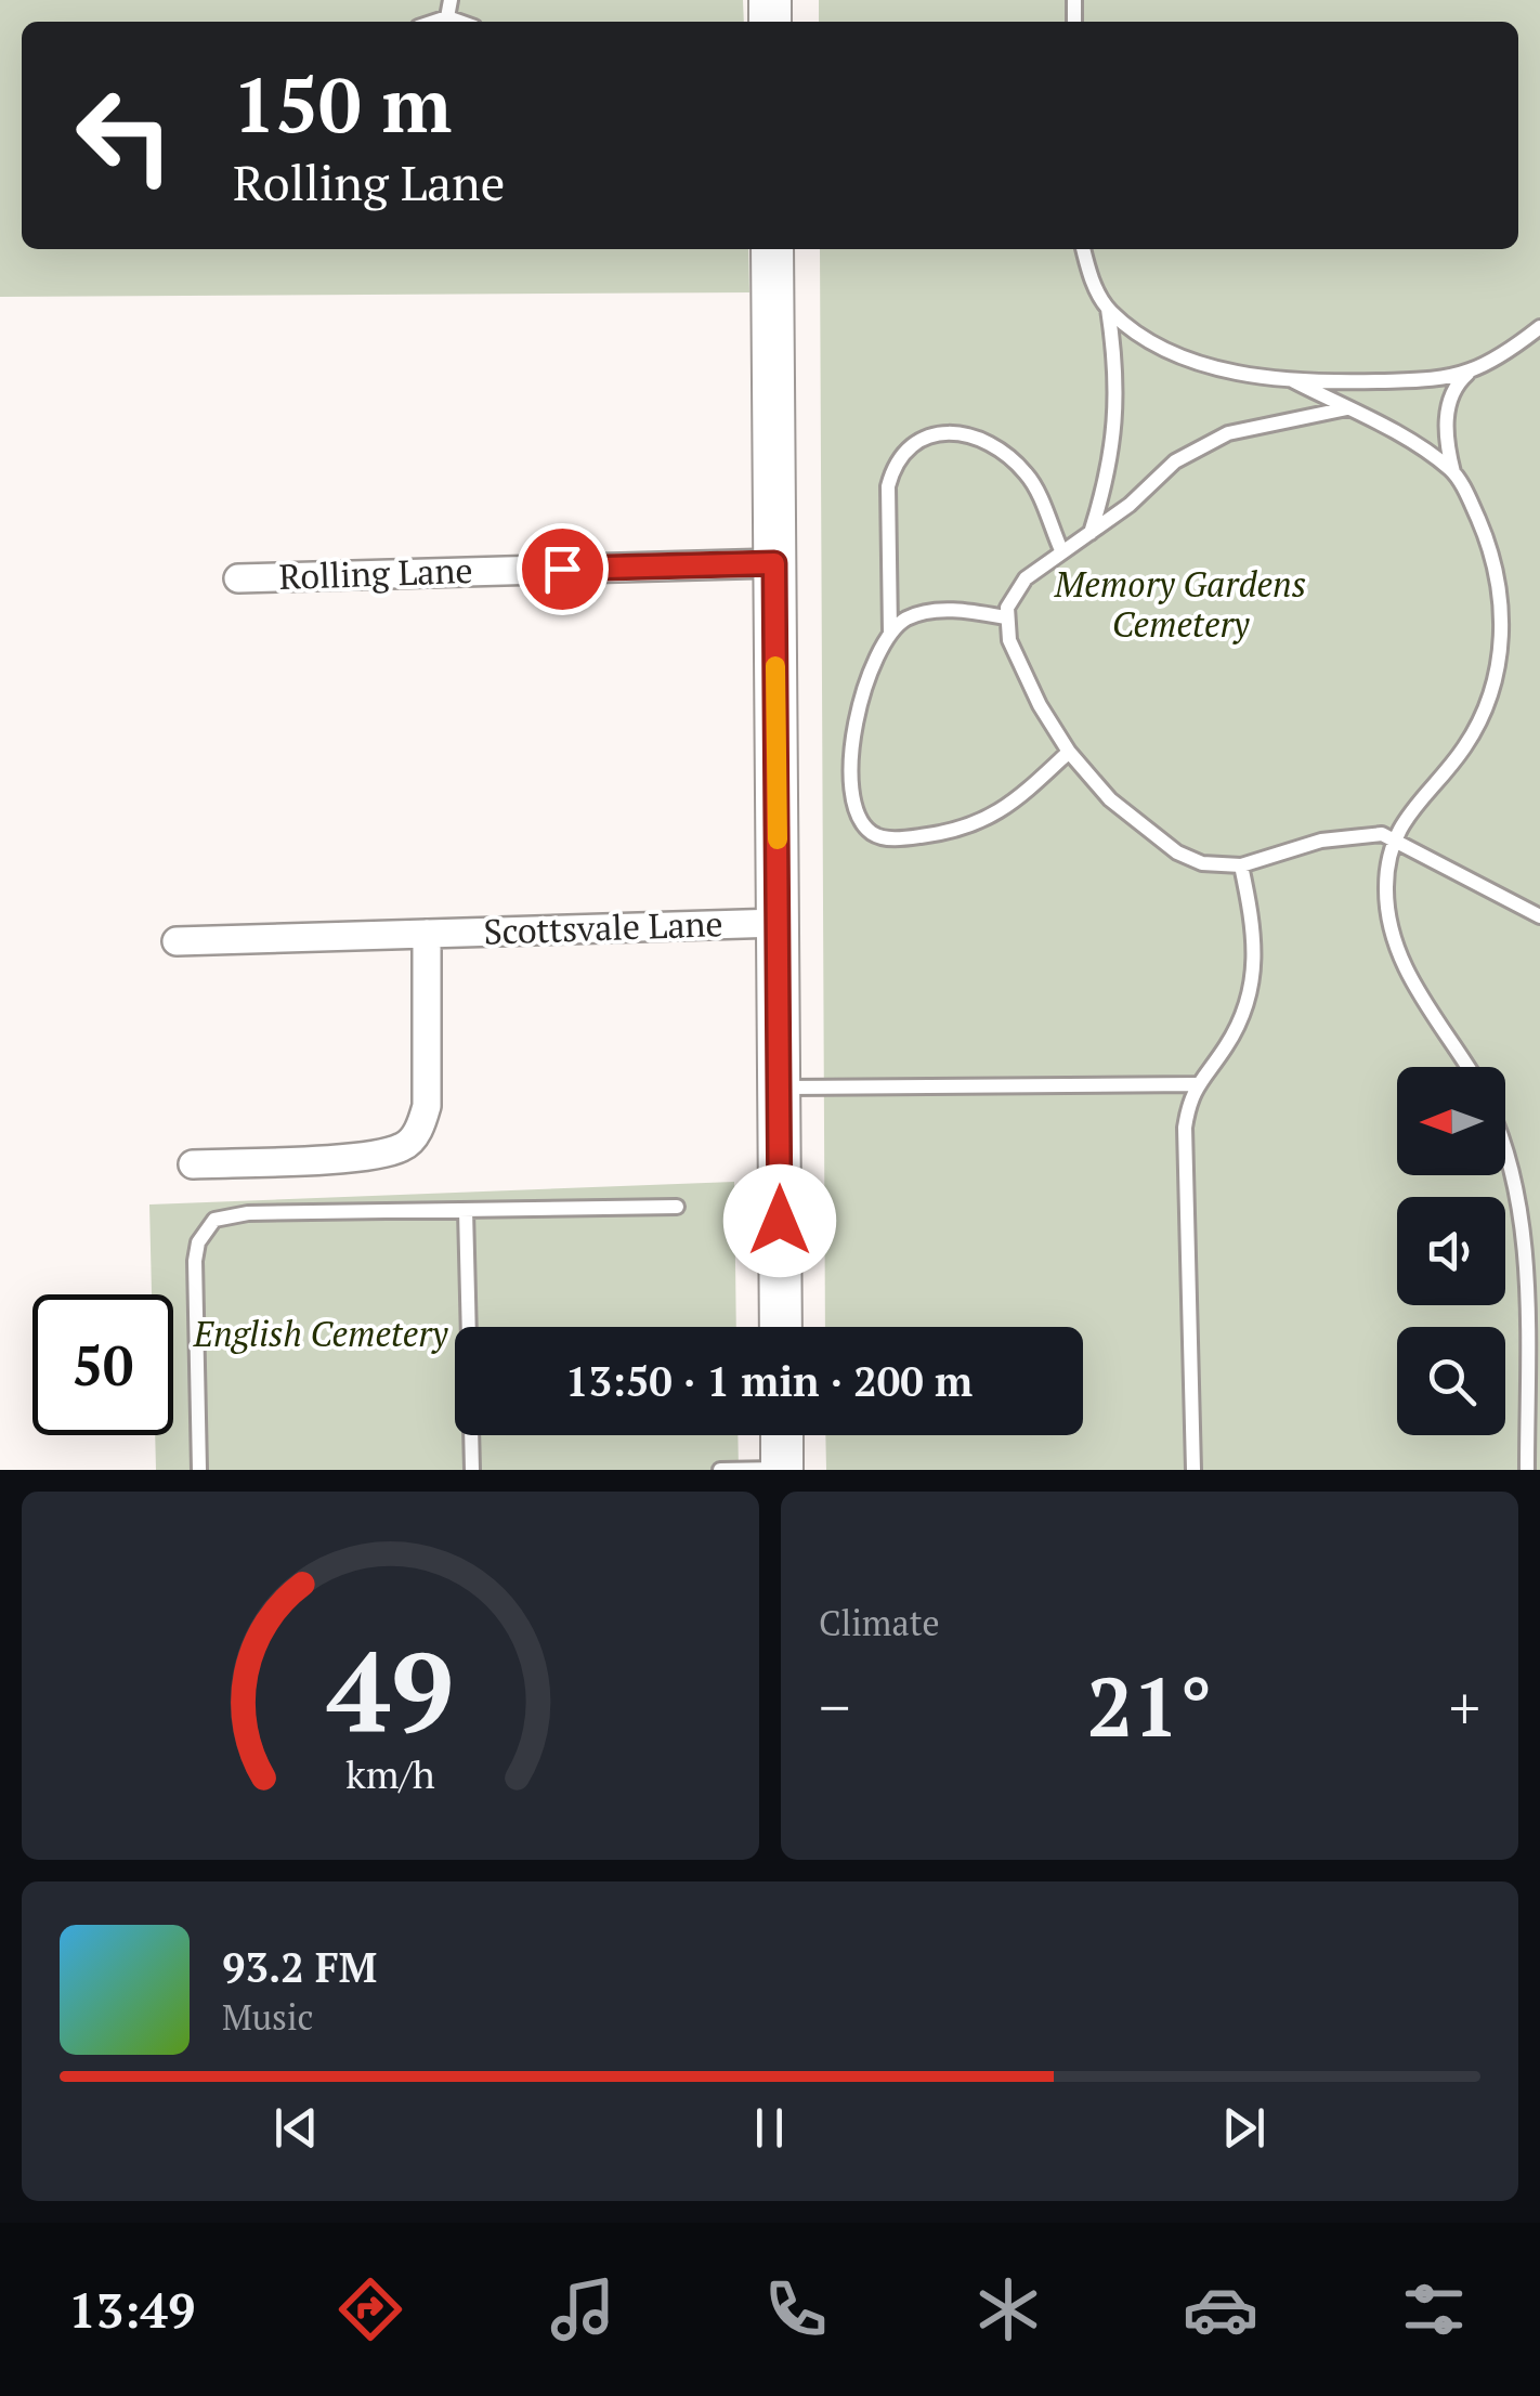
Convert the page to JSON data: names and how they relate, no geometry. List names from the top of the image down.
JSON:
{
  "streets": {
    "street": ["Rolling Lane", "Scottsvale Lane"]
  },
  "parks": ["Memory Gardens Cemetery", "English Cemetery"],
  "north": "left",
  "page": {
    "turn": ["150 m", "Rolling Lane"],
    "limit": "50",
    "trip": "13:50 · 1 min · 200 m",
    "tile": "Climate",
    "heat": ["−", "21°", "+"],
    "song": ["93.2 FM", "Music"],
    "tabs": "13:49",
    "gauge": ["49", "km/h"]
  }
}
